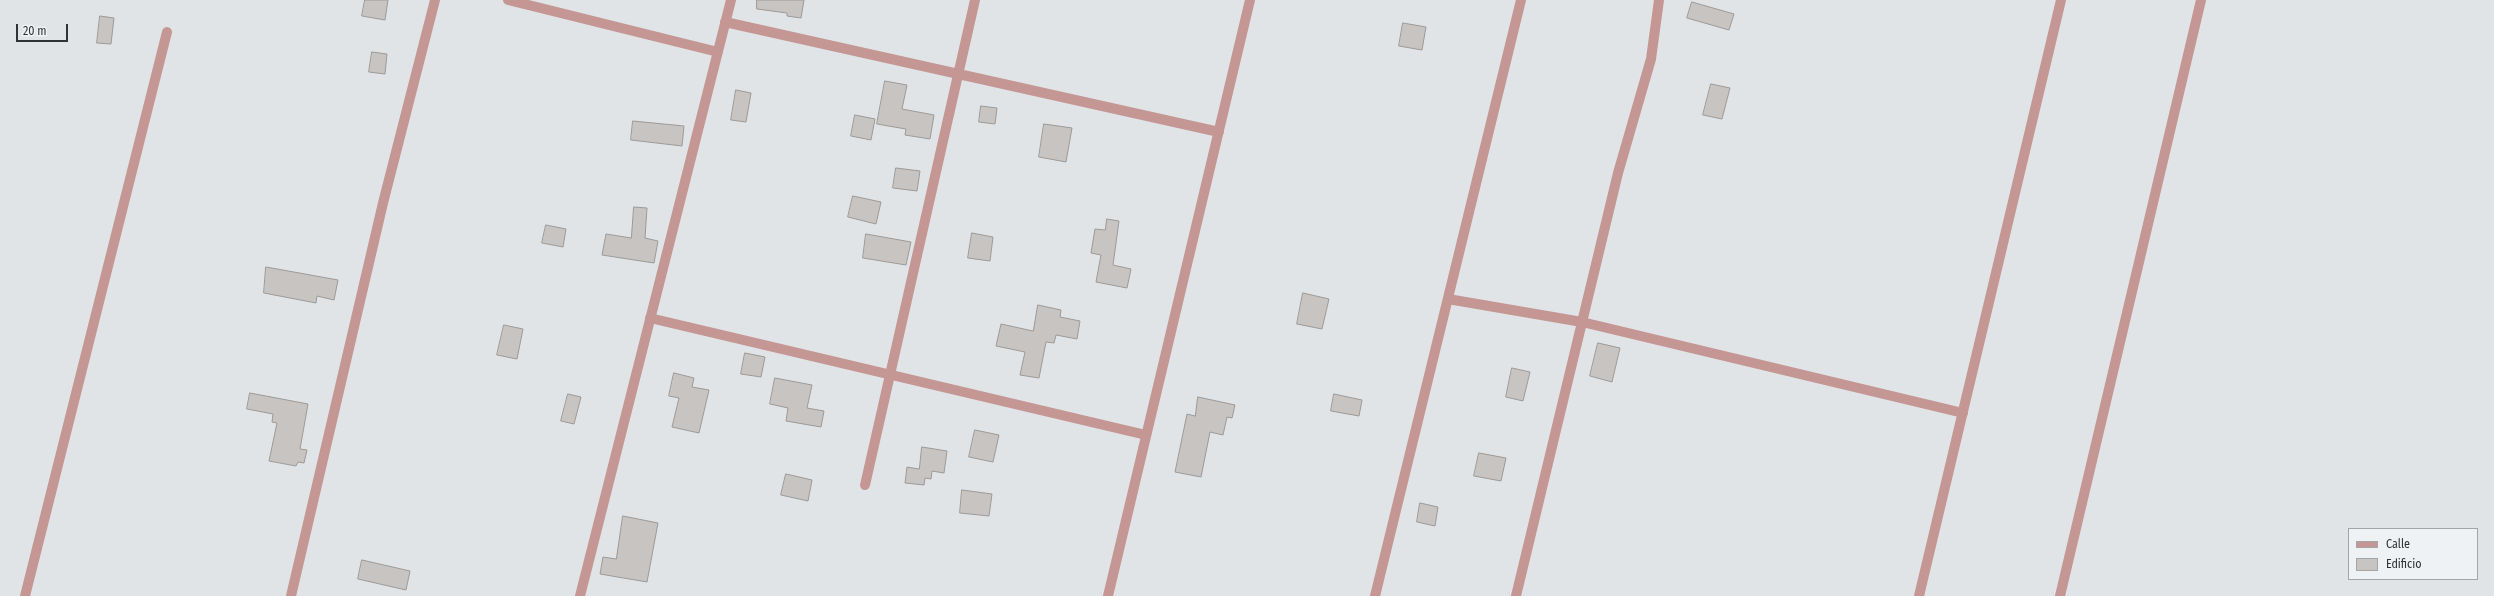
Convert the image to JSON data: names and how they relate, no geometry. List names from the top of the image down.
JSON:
{
  "legend": ["Calle", "Edificio"],
  "scale_bar": "20 m"
}
